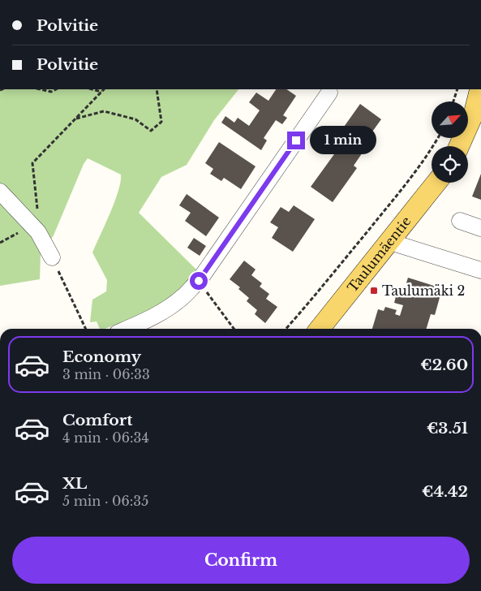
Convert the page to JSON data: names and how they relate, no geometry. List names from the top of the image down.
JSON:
{
  "streets": {
    "main road": ["Taulumäentie"]
  },
  "places": {
    "transit": ["Taulumäki 2"]
  },
  "north": "top right",
  "page": {
    "banner": ["Polvitie", "Polvitie"],
    "bubble": "1 min",
    "list": [
      {
        "name": "Economy",
        "note": "3 min · 06:33",
        "value": "€2.60"
      },
      {
        "name": "Comfort",
        "note": "4 min · 06:34",
        "value": "€3.51"
      },
      {
        "name": "XL",
        "note": "5 min · 06:35",
        "value": "€4.42"
      }
    ],
    "buttons": "Confirm"
  }
}
